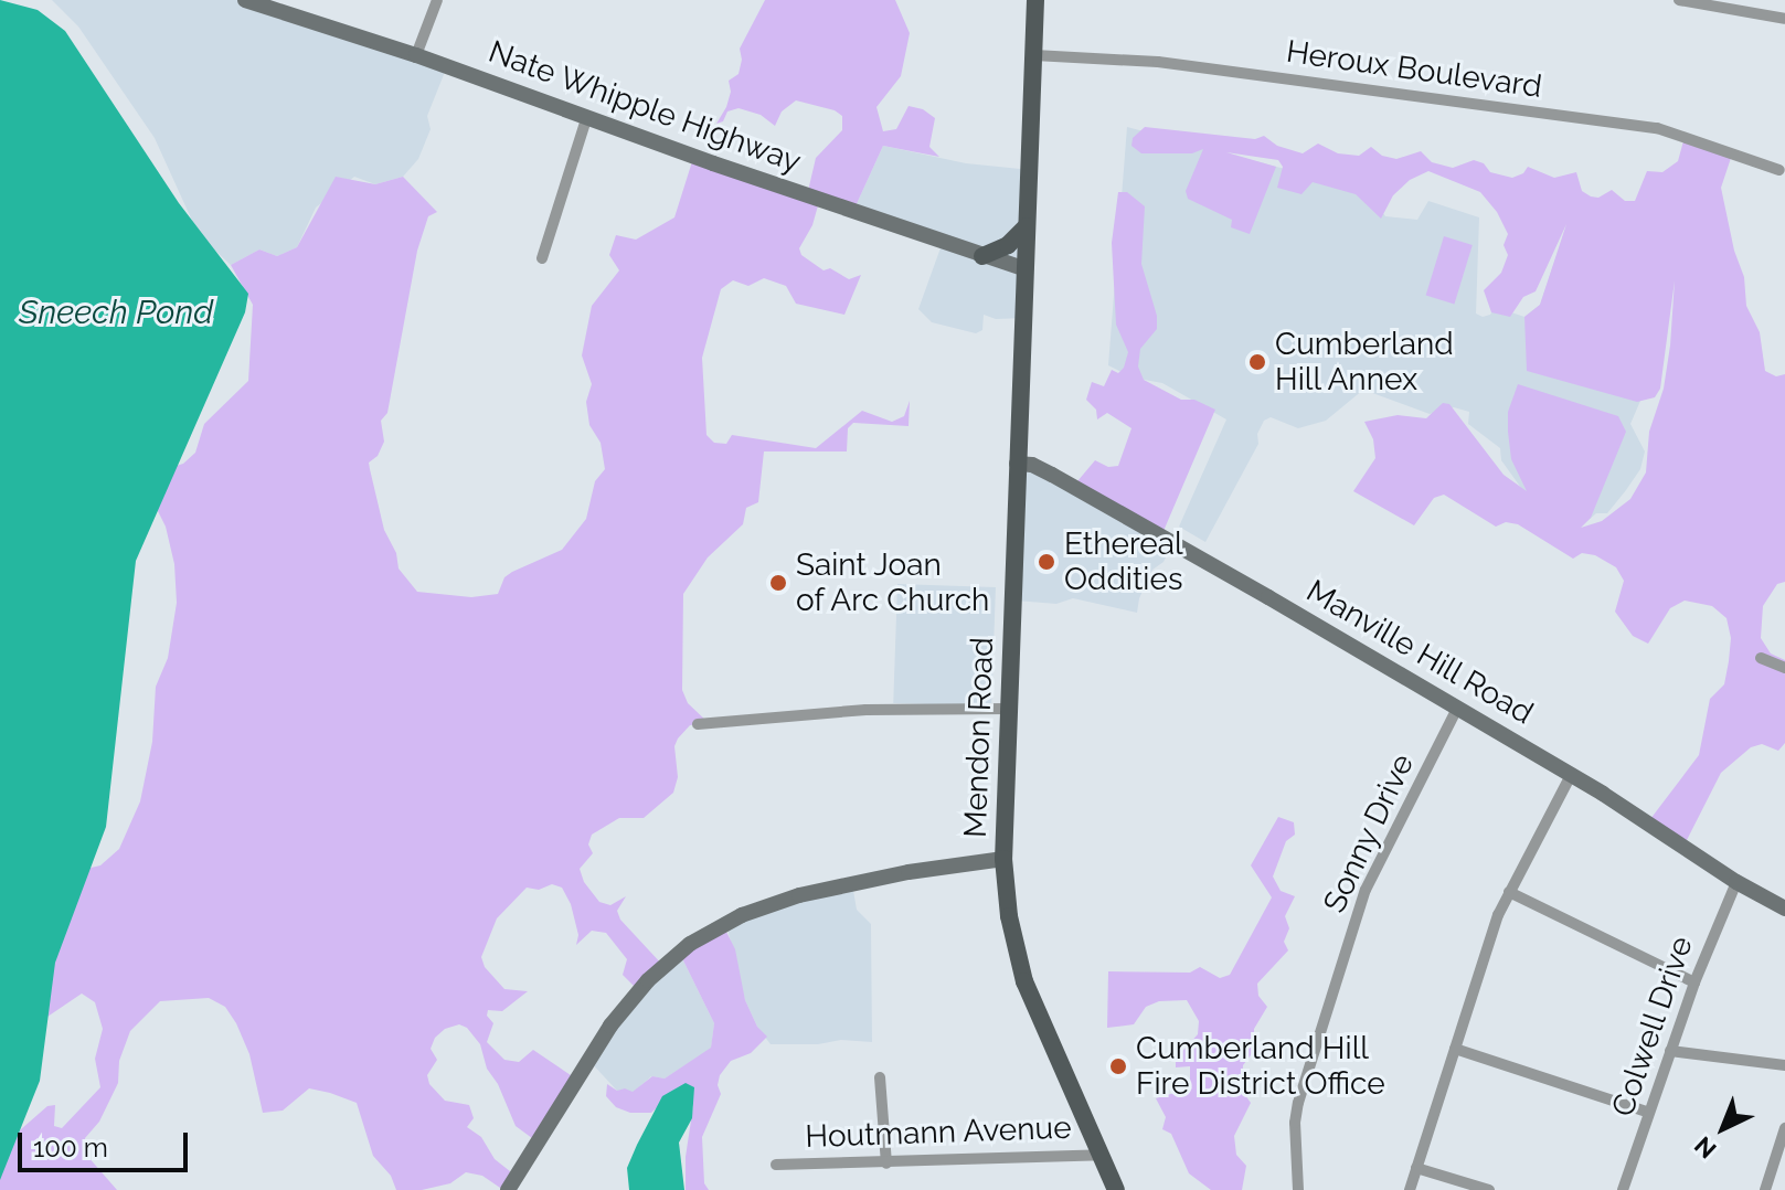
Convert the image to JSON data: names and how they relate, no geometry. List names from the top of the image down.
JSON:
{
  "streets": {
    "main road": ["Nate Whipple Highway", "Manville Hill Road", "Mendon Road"],
    "street": [
      "Heroux Boulevard",
      "Sonny Drive",
      "Colwell Drive",
      "Houtmann Avenue"
    ]
  },
  "crossings": [
    ["Heroux Boulevard", "Mendon Road"],
    ["Nate Whipple Highway", "Mendon Road"],
    ["Manville Hill Road", "Mendon Road"],
    ["Manville Hill Road", "Sonny Drive"],
    ["Manville Hill Road", "Colwell Drive"],
    ["Mendon Road", "Houtmann Avenue"]
  ],
  "water": ["Sneech Pond"],
  "places": [
    "Cumberland Hill Annex",
    "Ethereal Oddities",
    "Saint Joan of Arc Church",
    "Cumberland Hill Fire District Office"
  ],
  "scale_bar": "100 m",
  "north": "bottom left"
}
